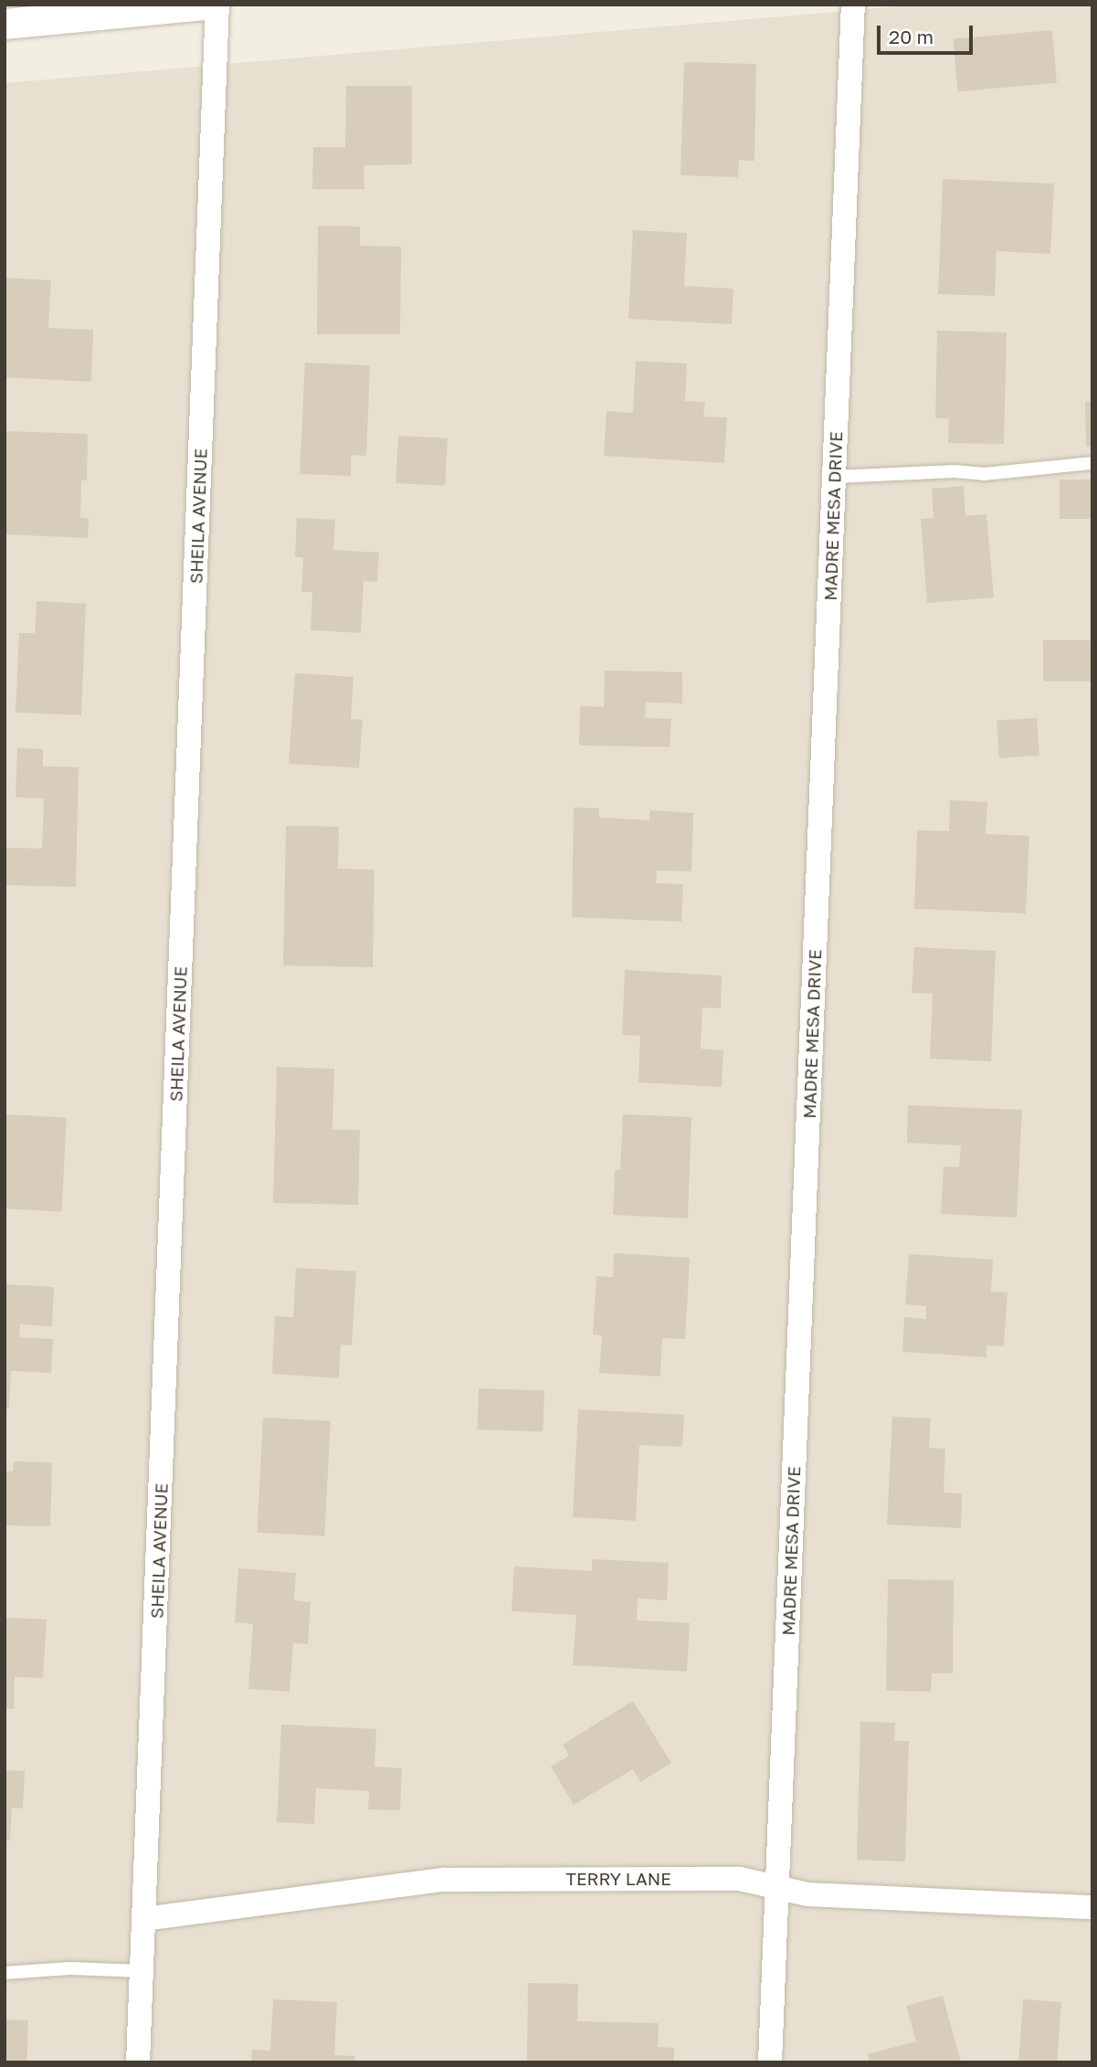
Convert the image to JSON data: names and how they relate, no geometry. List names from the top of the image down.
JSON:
{
  "streets": {
    "street": ["SHEILA AVENUE", "MADRE MESA DRIVE", "TERRY LANE"]
  },
  "crossings": [
    ["SHEILA AVENUE", "TERRY LANE"],
    ["MADRE MESA DRIVE", "TERRY LANE"]
  ],
  "scale_bar": "20 m"
}
